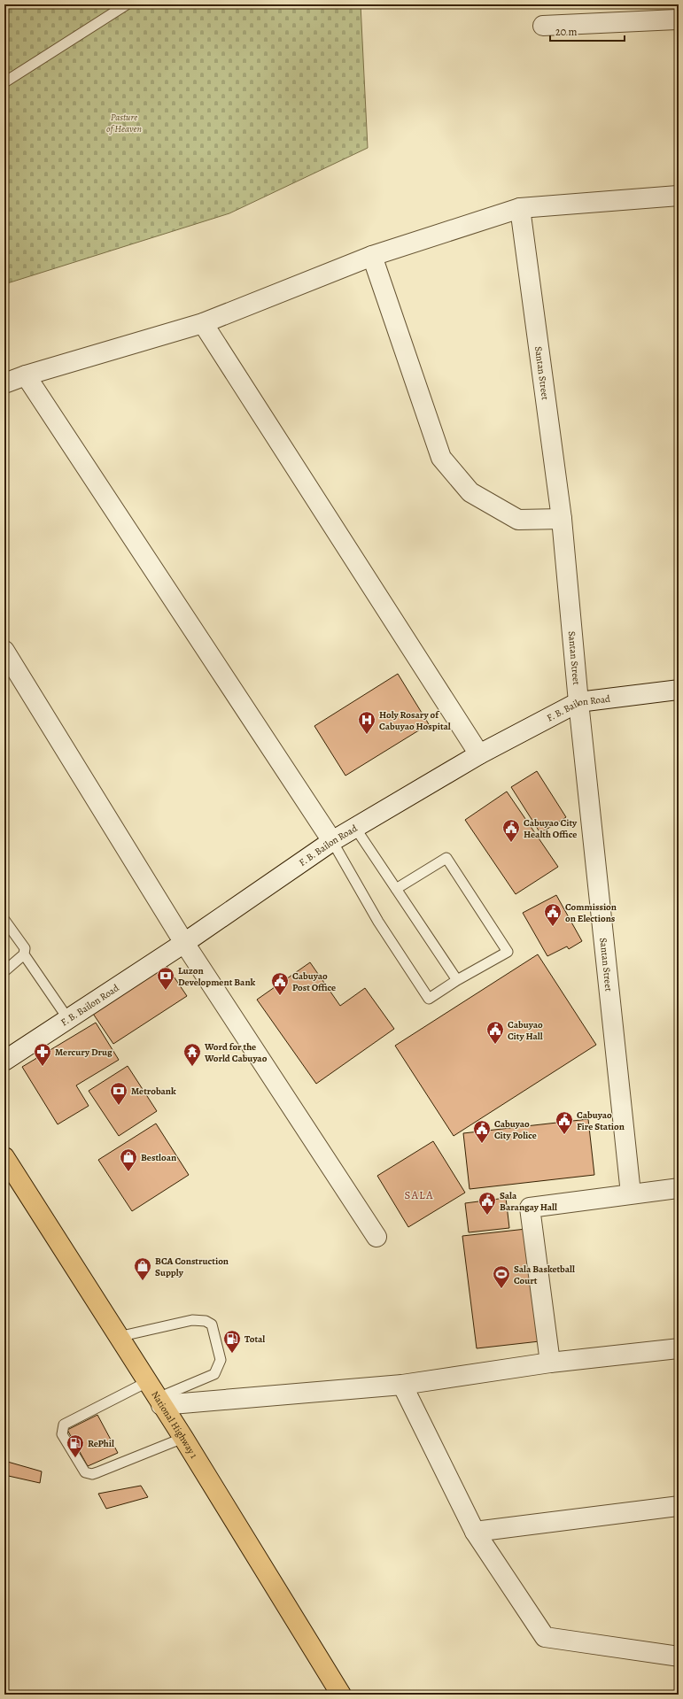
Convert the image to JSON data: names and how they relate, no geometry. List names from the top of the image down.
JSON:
{
  "streets": {
    "highway": ["National Highway 1"],
    "street": ["Santan Street", "F. B. Bailon Road"]
  },
  "crossings": [
    ["Santan Street", "F. B. Bailon Road"]
  ],
  "districts": ["SALA"],
  "parks": ["Pasture of Heaven"],
  "places": {
    "hospital": ["Holy Rosary of Cabuyao Hospital"],
    "public building": [
      "Cabuyao City Health Office",
      "Commission on Elections",
      "Cabuyao Post Office",
      "Cabuyao City Hall",
      "Cabuyao Fire Station",
      "Cabuyao City Police",
      "Sala Barangay Hall"
    ],
    "bank": ["Luzon Development Bank", "Metrobank"],
    "pharmacy": ["Mercury Drug"],
    "temple": ["Word for the World Cabuyao"],
    "shop": ["Bestloan", "BCA Construction Supply"],
    "sports": ["Sala Basketball Court"],
    "fuel station": ["Total", "RePhil"]
  },
  "scale_bar": "20 m"
}
